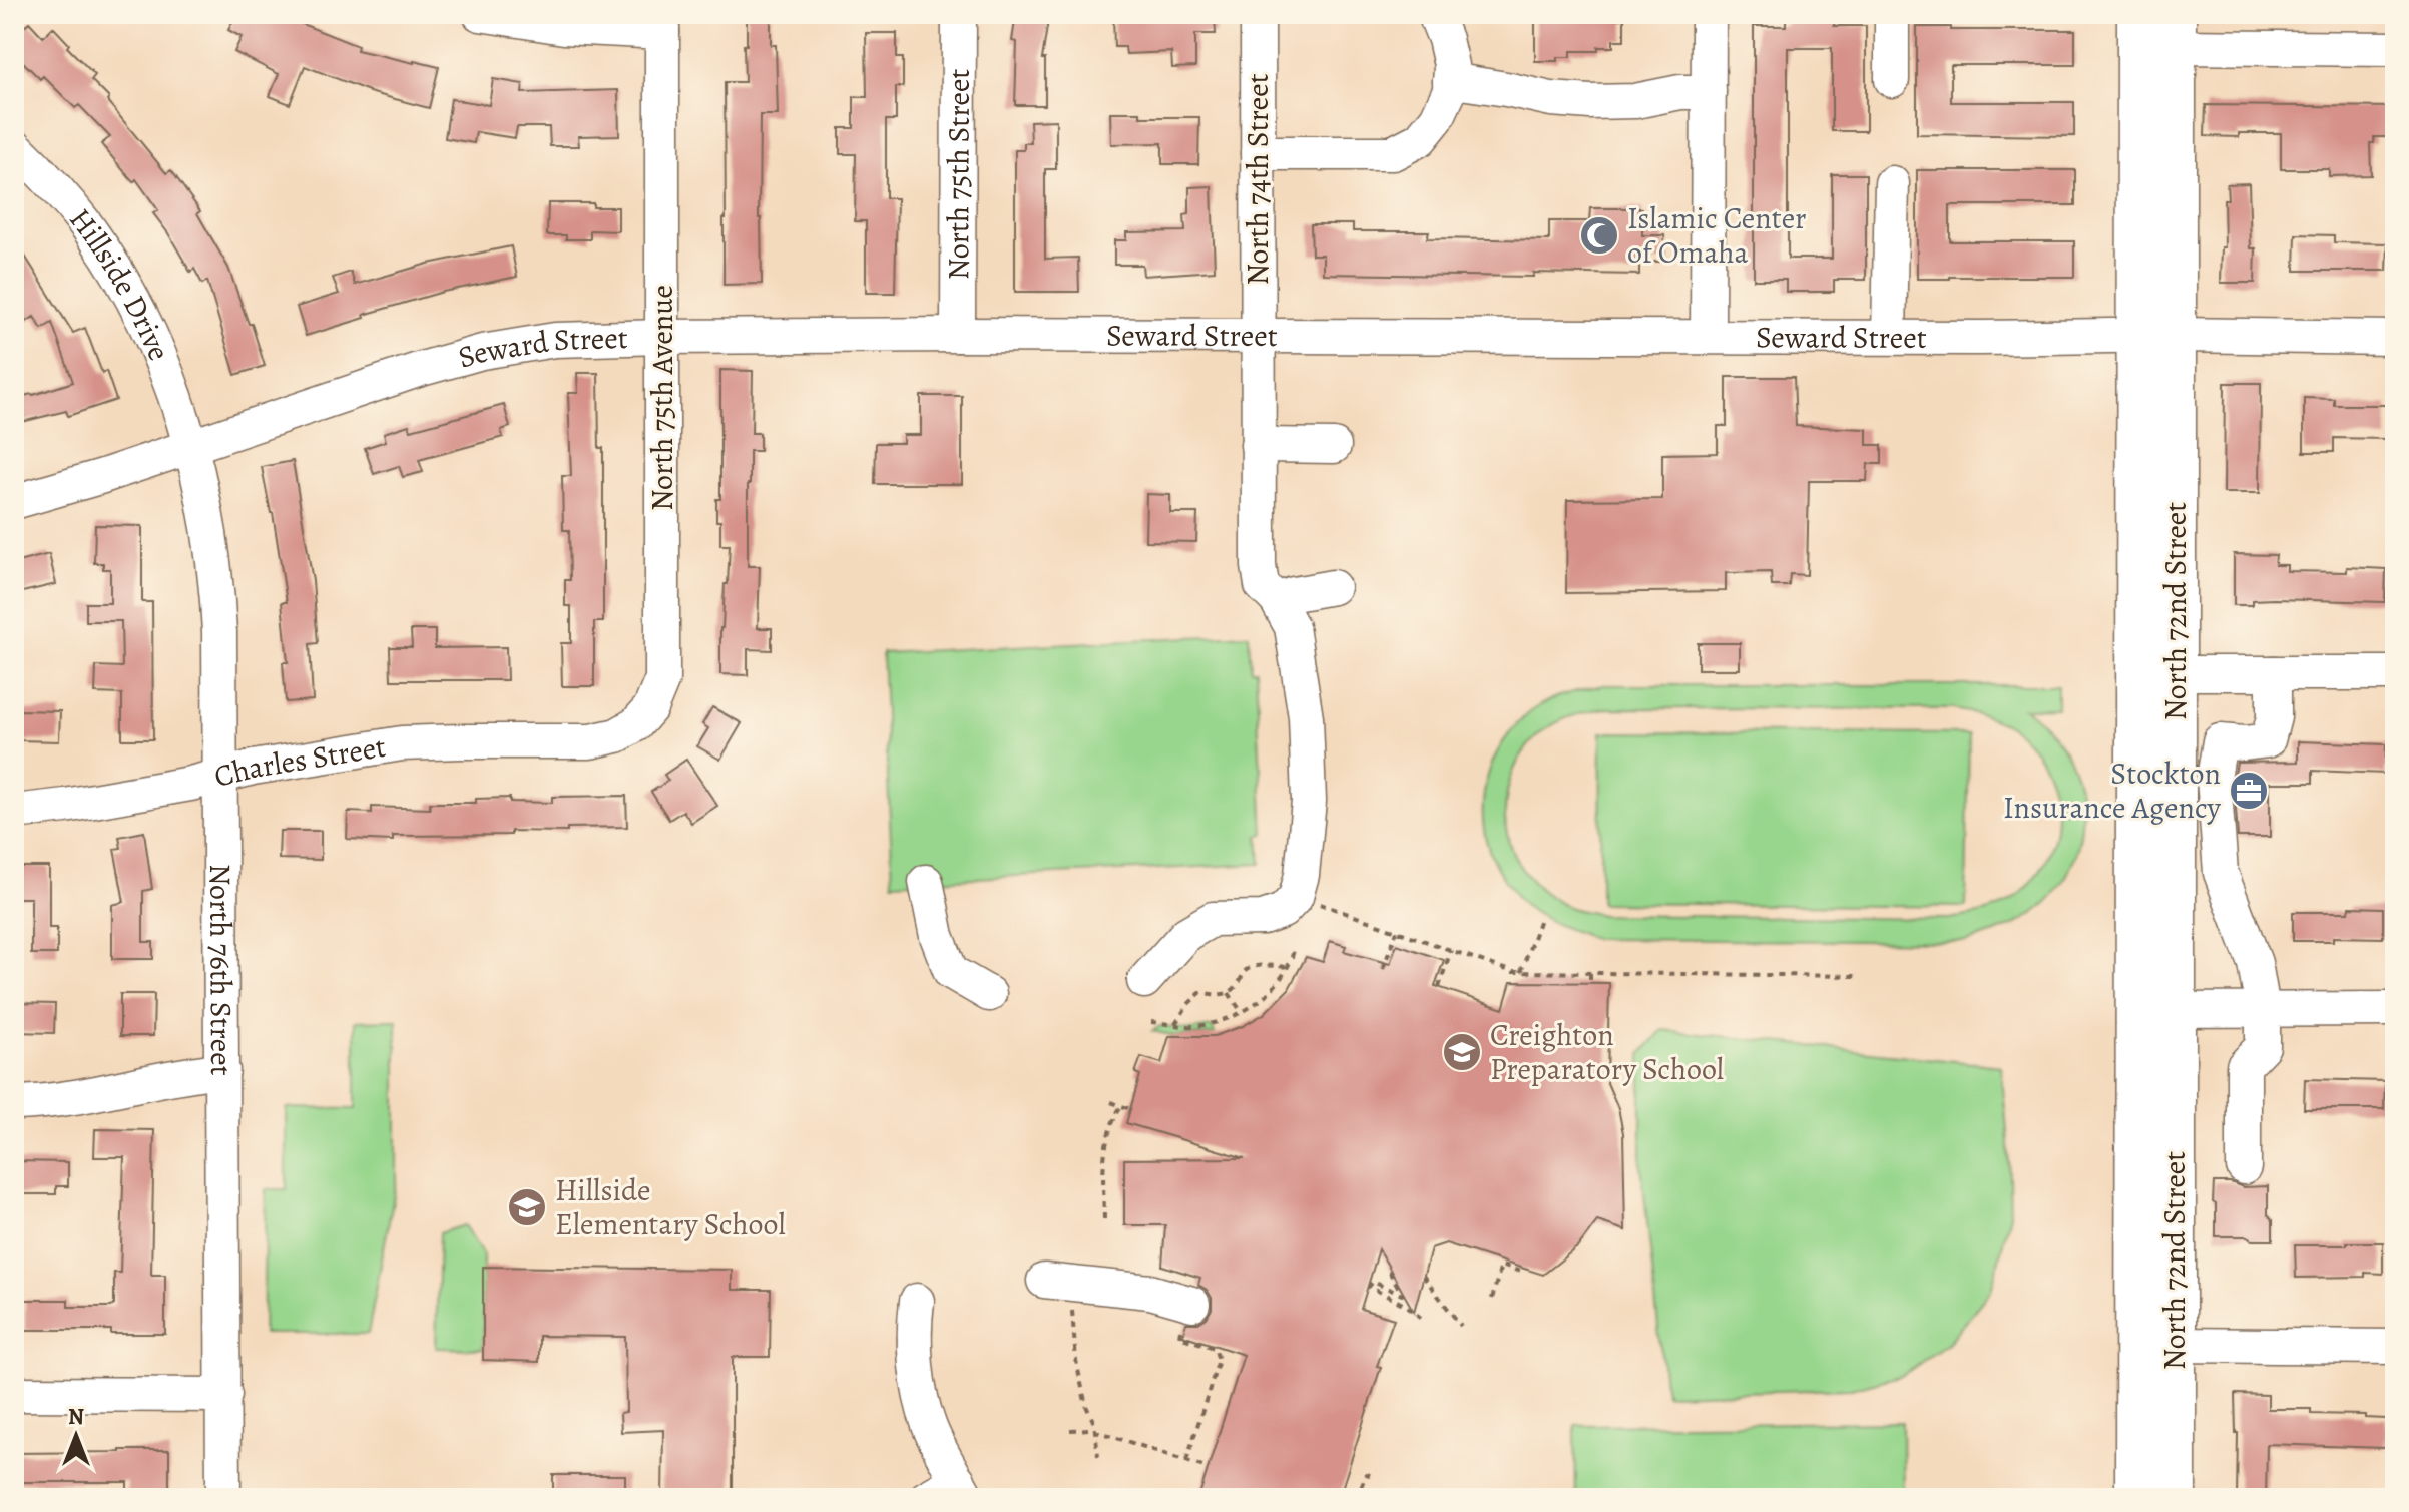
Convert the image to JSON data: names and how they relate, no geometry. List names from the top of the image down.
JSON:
{
  "streets": {
    "main road": ["North 72nd Street"],
    "street": [
      "North 75th Street",
      "North 74th Street",
      "Hillside Drive",
      "Seward Street",
      "North 75th Avenue",
      "Charles Street",
      "North 76th Street"
    ]
  },
  "crossings": [
    ["North 75th Street", "Seward Street"],
    ["North 74th Street", "Seward Street"],
    ["Hillside Drive", "Seward Street"],
    ["Hillside Drive", "North 76th Street"],
    ["Seward Street", "North 75th Avenue"],
    ["Seward Street", "North 72nd Street"],
    ["Seward Street", "North 76th Street"],
    ["North 75th Avenue", "Charles Street"],
    ["Charles Street", "North 76th Street"]
  ],
  "places": {
    "mosque": ["Islamic Center of Omaha"],
    "office": ["Stockton Insurance Agency"],
    "school or university": ["Creighton Preparatory School", "Hillside Elementary School"]
  },
  "north": "top"
}
